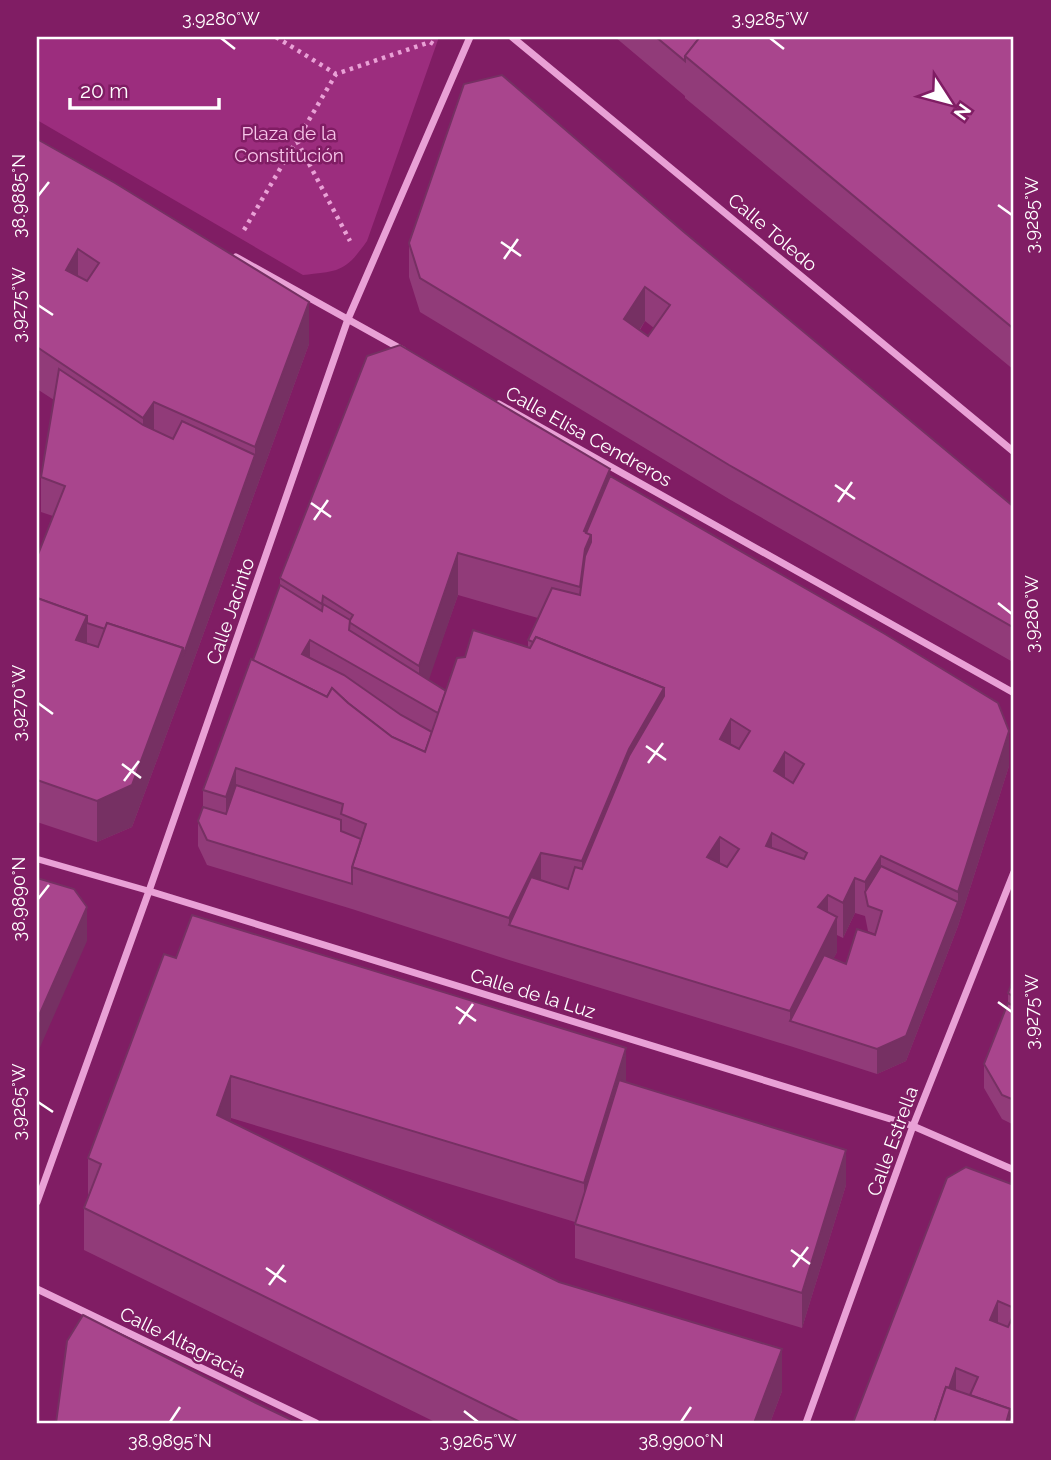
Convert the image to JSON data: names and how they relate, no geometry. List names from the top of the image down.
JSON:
{
  "streets": {
    "street": [
      "Calle Toledo",
      "Calle Elisa Cendreros",
      "Calle Jacinto",
      "Calle de la Luz",
      "Calle Estrella",
      "Calle Altagracia"
    ]
  },
  "crossings": [
    ["Calle Jacinto", "Calle de la Luz"],
    ["Calle de la Luz", "Calle Estrella"]
  ],
  "parks": ["Plaza de la Constitución"],
  "scale_bar": "20 m",
  "north": "bottom right",
  "coordinates": [
    "3.9280°W",
    "3.9285°W",
    "38.9885°N",
    "3.9275°W",
    "3.9270°W",
    "38.9890°N",
    "3.9265°W",
    "38.9895°N",
    "38.9900°N"
  ]
}
